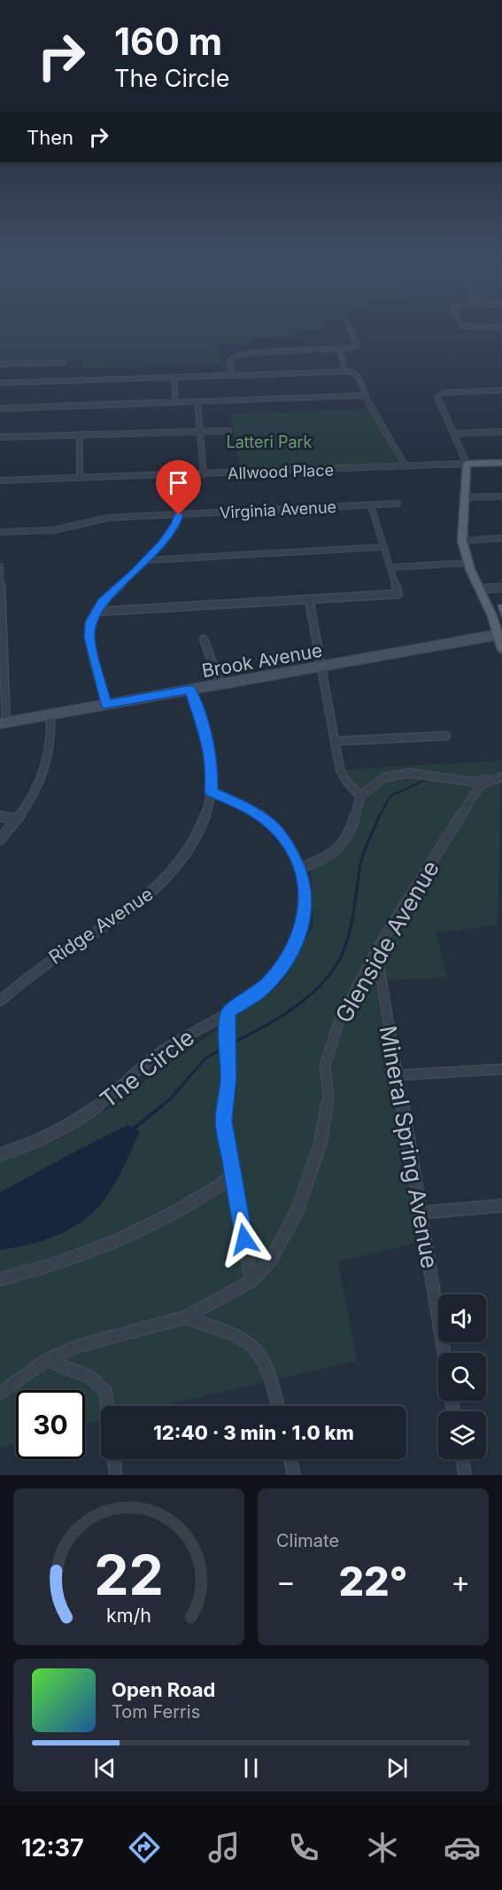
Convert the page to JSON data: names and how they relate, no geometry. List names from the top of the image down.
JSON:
{
  "streets": {
    "main road": ["Brook Avenue"],
    "street": [
      "Allwood Place",
      "Virginia Avenue",
      "Ridge Avenue",
      "Glenside Avenue",
      "The Circle",
      "Mineral Spring Avenue"
    ]
  },
  "crossings": [
    ["Brook Avenue", "Ridge Avenue"],
    ["Ridge Avenue", "The Circle"],
    ["Glenside Avenue", "Mineral Spring Avenue"]
  ],
  "parks": ["Latteri Park"],
  "page": {
    "turn": ["160 m", "The Circle"],
    "then": "Then",
    "limit": "30",
    "trip": "12:40 · 3 min · 1.0 km",
    "tile": "Climate",
    "heat": ["−", "22°", "+"],
    "song": ["Open Road", "Tom Ferris"],
    "tabs": "12:37",
    "gauge": ["22", "km/h"]
  }
}
